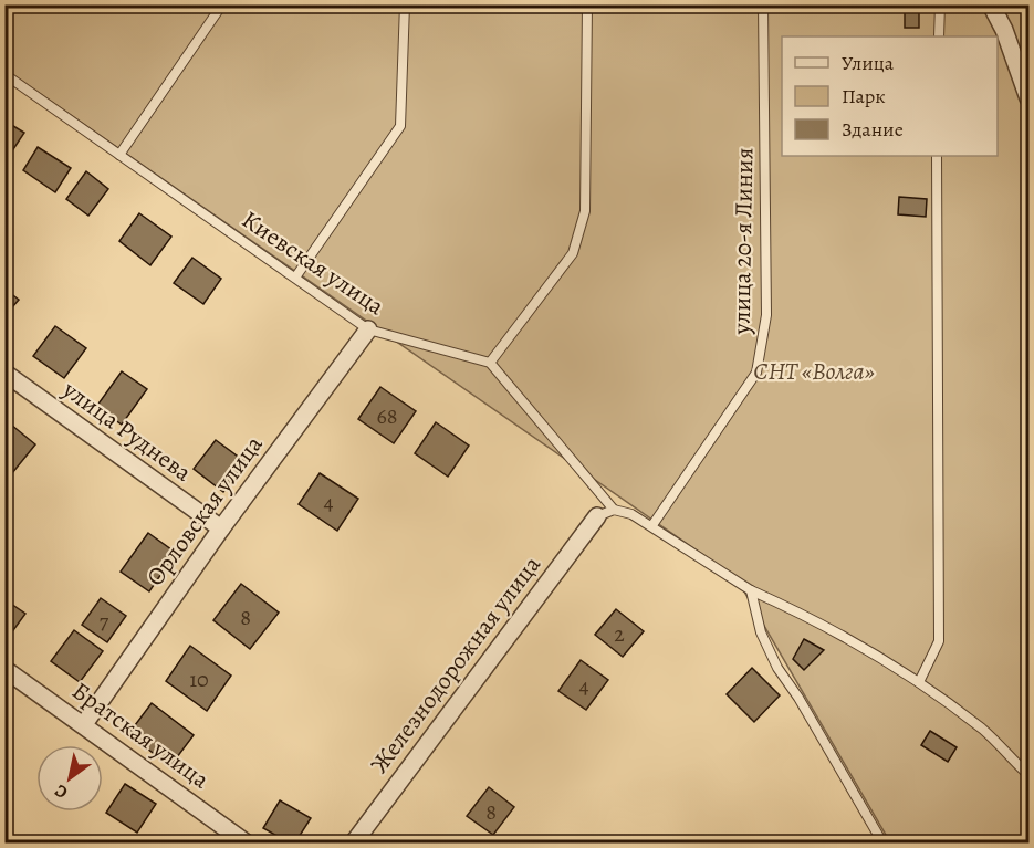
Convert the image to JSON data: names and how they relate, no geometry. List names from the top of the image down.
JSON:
{
  "streets": {
    "street": [
      "улица Руднева",
      "Орловская улица",
      "Железнодорожная улица",
      "Братская улица"
    ],
    "lane": ["улица 20-я Линия", "Киевская улица"]
  },
  "crossings": [
    ["Киевская улица", "Орловская улица"],
    ["улица Руднева", "Орловская улица"],
    ["Орловская улица", "Братская улица"]
  ],
  "parks": ["СНТ «Волга»"],
  "house_numbers": [
    "68",
    "4",
    "8",
    "7",
    "2",
    "10",
    "4",
    "8"
  ],
  "legend": ["Улица", "Парк", "Здание"],
  "north": "bottom left"
}
